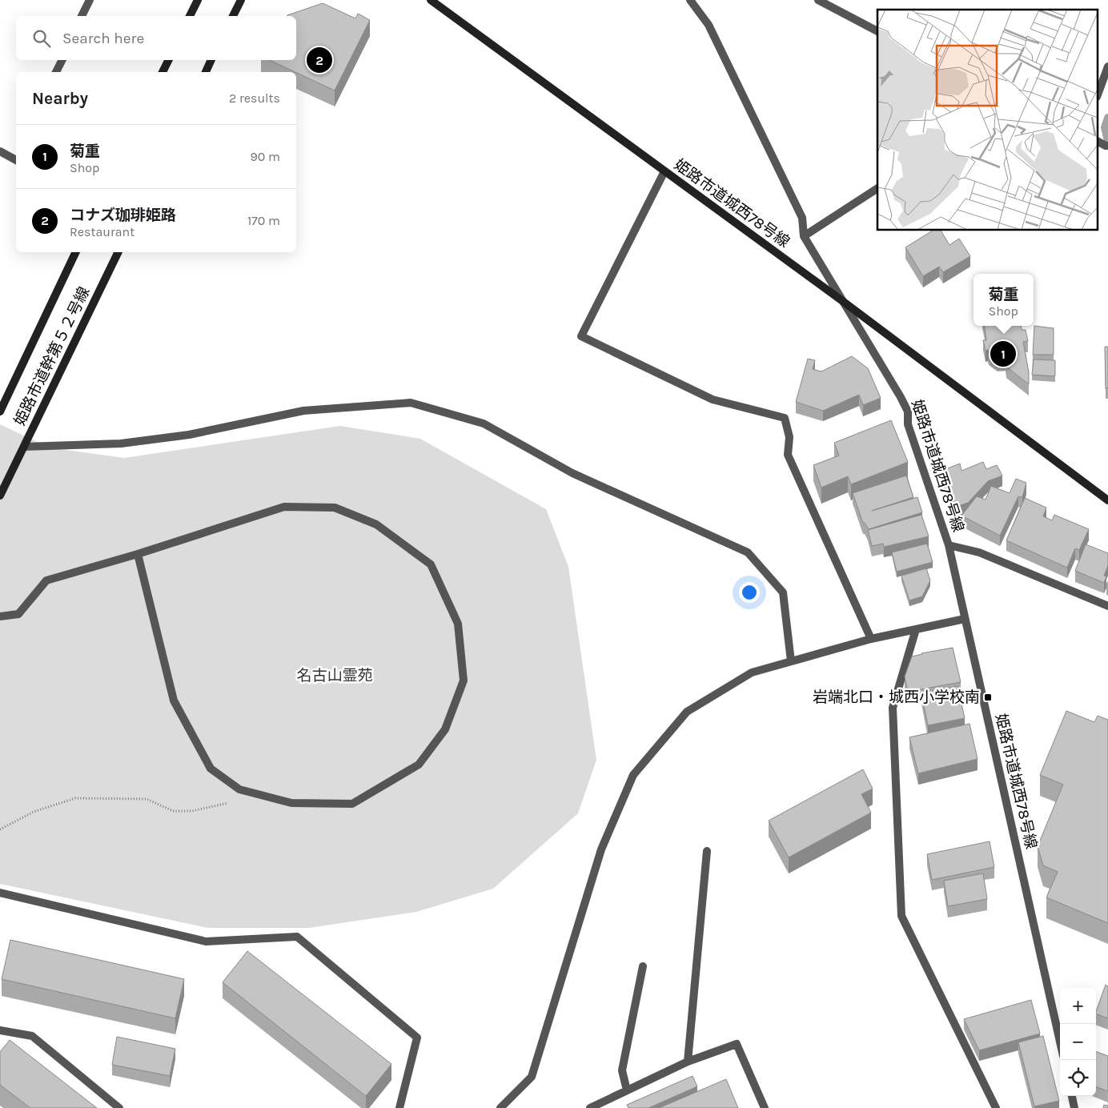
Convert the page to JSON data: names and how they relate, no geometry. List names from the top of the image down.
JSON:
{
  "streets": {
    "street": ["姫路市道城西78号線", "姫路市道幹第５２号線"]
  },
  "parks": ["名古山霊苑"],
  "places": {
    "transit": ["岩端北口・城西小学校南"]
  },
  "page": {
    "search": "Search here",
    "pins": ["2", "1"],
    "heading": ["Nearby", "2 results"],
    "list": [
      {
        "mark": "1",
        "name": "菊重",
        "note": "Shop",
        "value": "90 m"
      },
      {
        "mark": "2",
        "name": "コナズ珈琲姫路",
        "note": "Restaurant",
        "value": "170 m"
      }
    ],
    "popup": ["菊重", "Shop"],
    "map_buttons": ["+", "−"]
  }
}
